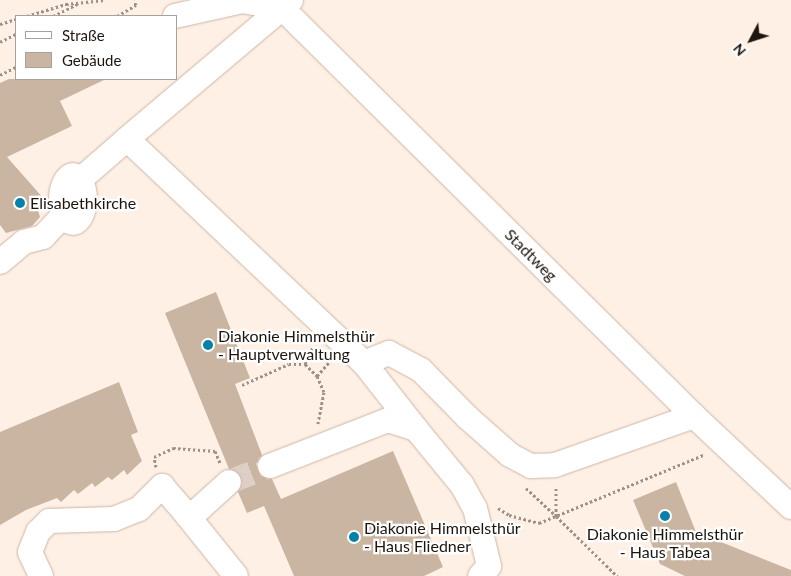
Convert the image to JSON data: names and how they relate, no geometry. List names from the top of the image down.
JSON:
{
  "streets": {
    "street": ["Stadtweg"]
  },
  "places": [
    "Elisabethkirche",
    "Diakonie Himmelsthür - Hauptverwaltung",
    "Diakonie Himmelsthür - Haus Tabea",
    "Diakonie Himmelsthür - Haus Fliedner"
  ],
  "legend": ["Straße", "Gebäude"],
  "north": "bottom left"
}
